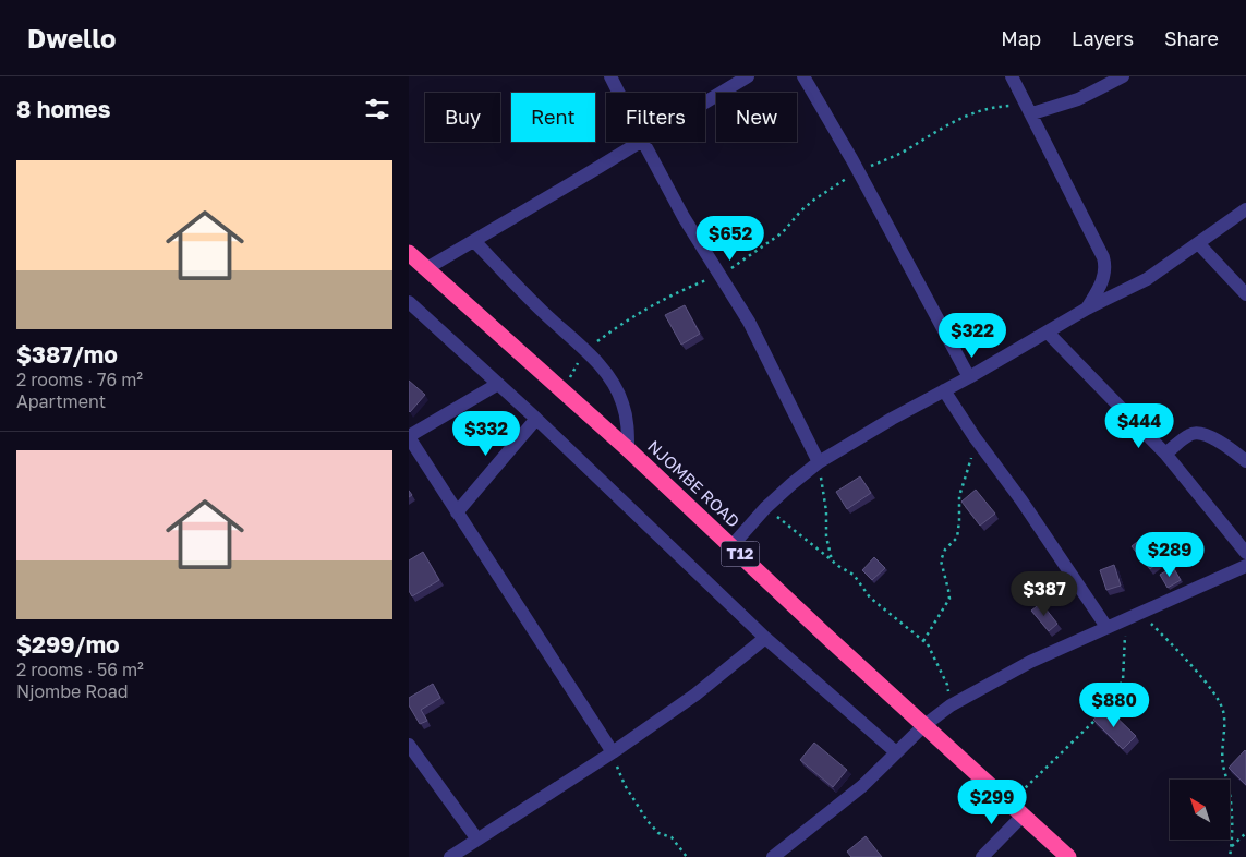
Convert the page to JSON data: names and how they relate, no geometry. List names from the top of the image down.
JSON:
{
  "streets": {
    "highway": ["NJOMBE ROAD", "T12"]
  },
  "north": "top left",
  "page": {
    "header": "Dwello",
    "nav": ["Map", "Layers", "Share"],
    "heading": "8 homes",
    "chip": [
      "Buy",
      "Rent",
      "Filters",
      "New"
    ],
    "list": [
      {
        "name": "$387/mo",
        "note": "2 rooms · 76 m² · Apartment"
      },
      {
        "name": "$299/mo",
        "note": "2 rooms · 56 m² · Njombe Road"
      }
    ],
    "price": [
      "$652",
      "$322",
      "$444",
      "$332",
      "$289",
      "$387",
      "$880",
      "$299"
    ]
  }
}
